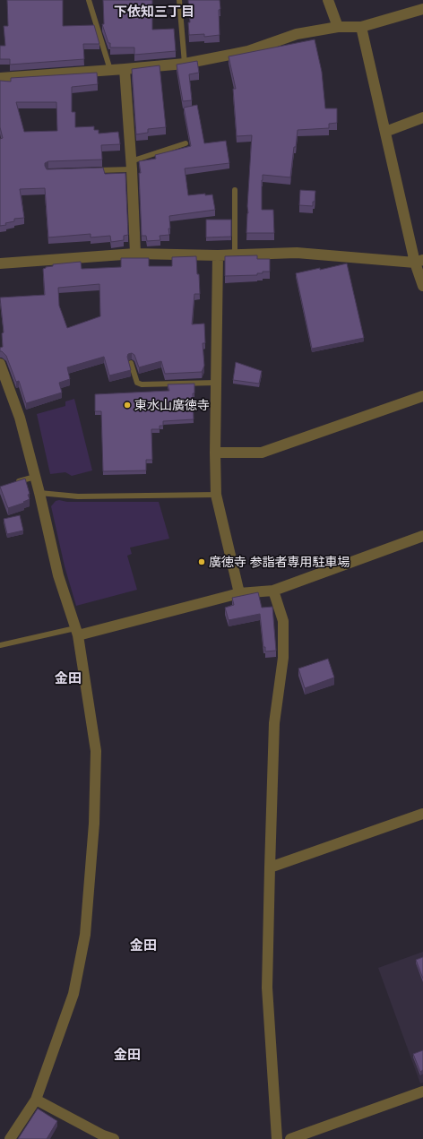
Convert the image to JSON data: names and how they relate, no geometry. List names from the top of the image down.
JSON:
{
  "districts": [
    "下依知三丁目",
    "金田",
    "金田",
    "金田"
  ],
  "places": ["東水山廣徳寺", "廣徳寺 参詣者専用駐車場"]
}
